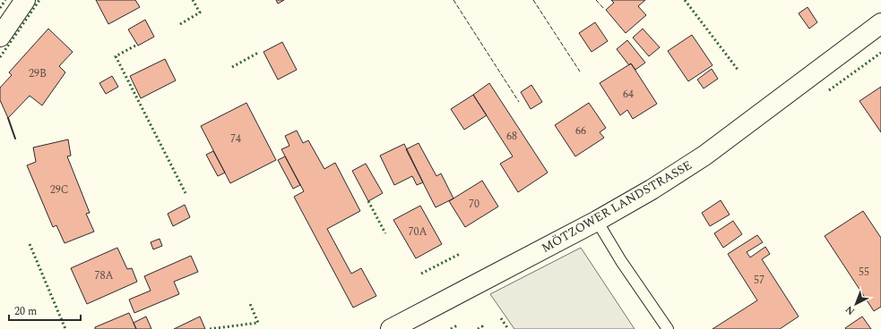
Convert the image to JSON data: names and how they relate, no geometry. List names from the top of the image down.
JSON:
{
  "streets": {
    "main road": ["MÖTZOWER LANDSTRASSE"]
  },
  "house_numbers": [
    "29B",
    "64",
    "66",
    "68",
    "74",
    "29C",
    "70",
    "70A",
    "55",
    "78A",
    "57"
  ],
  "scale_bar": "20 m",
  "north": "bottom left"
}
